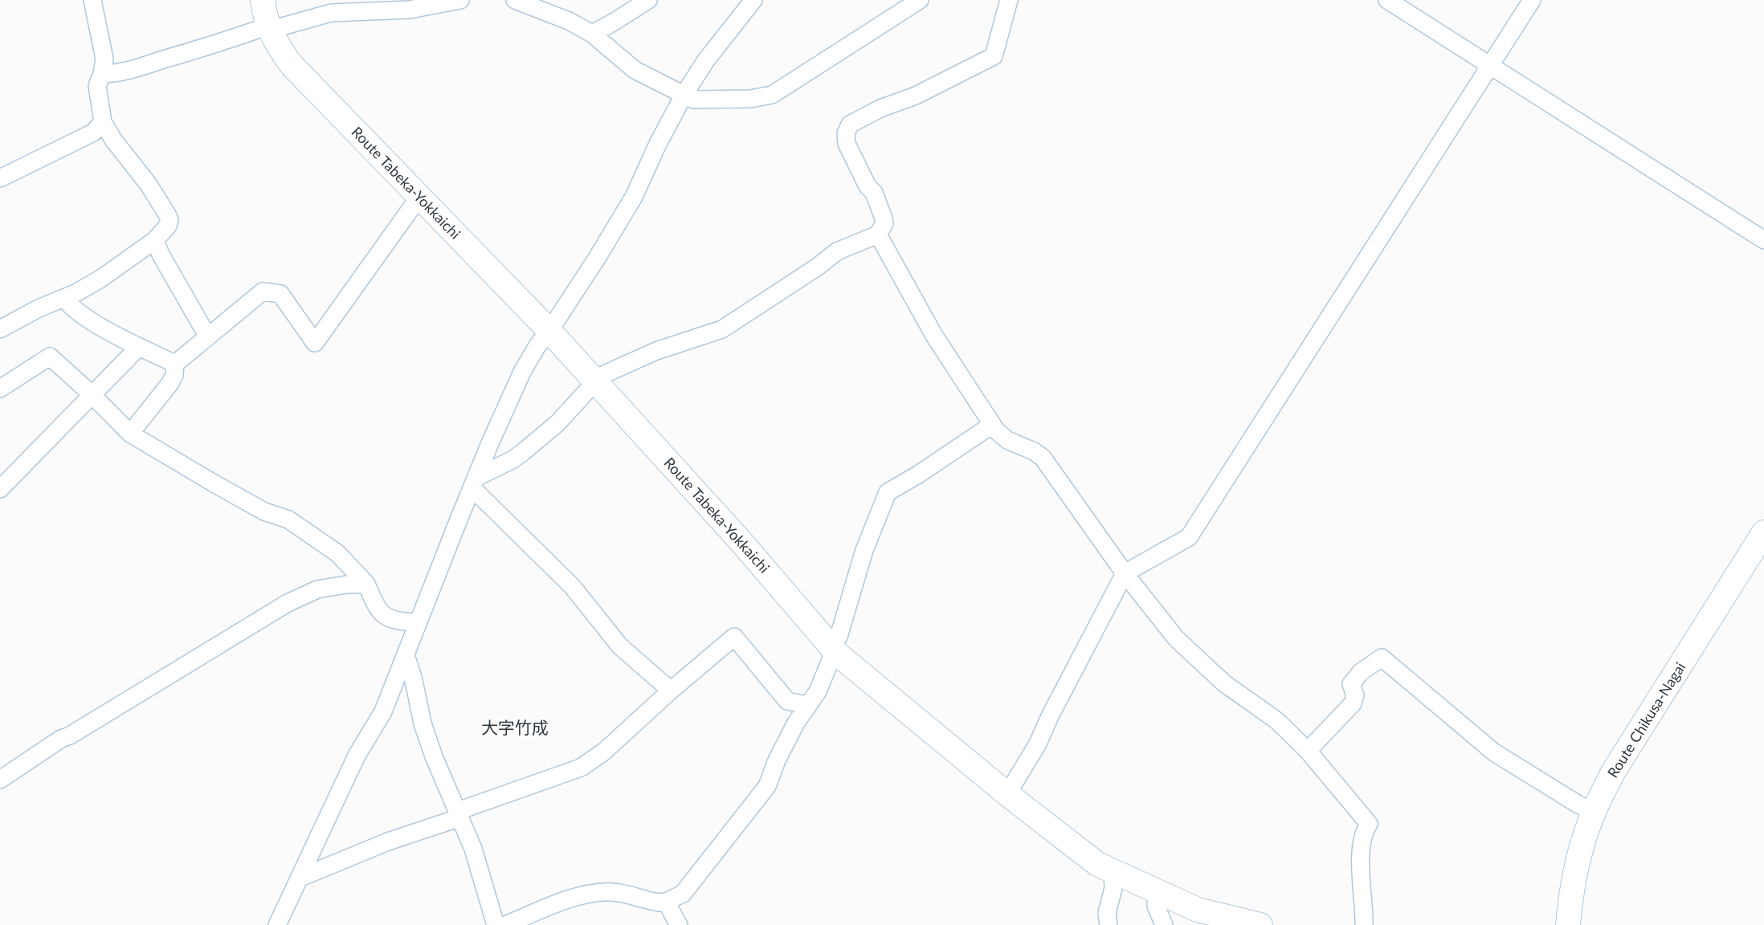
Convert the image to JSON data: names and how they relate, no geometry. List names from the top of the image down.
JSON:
{
  "streets": {
    "main road": ["Route Tabeka-Yokkaichi", "Route Chikusa-Nagai"]
  },
  "districts": ["大字竹成"]
}
